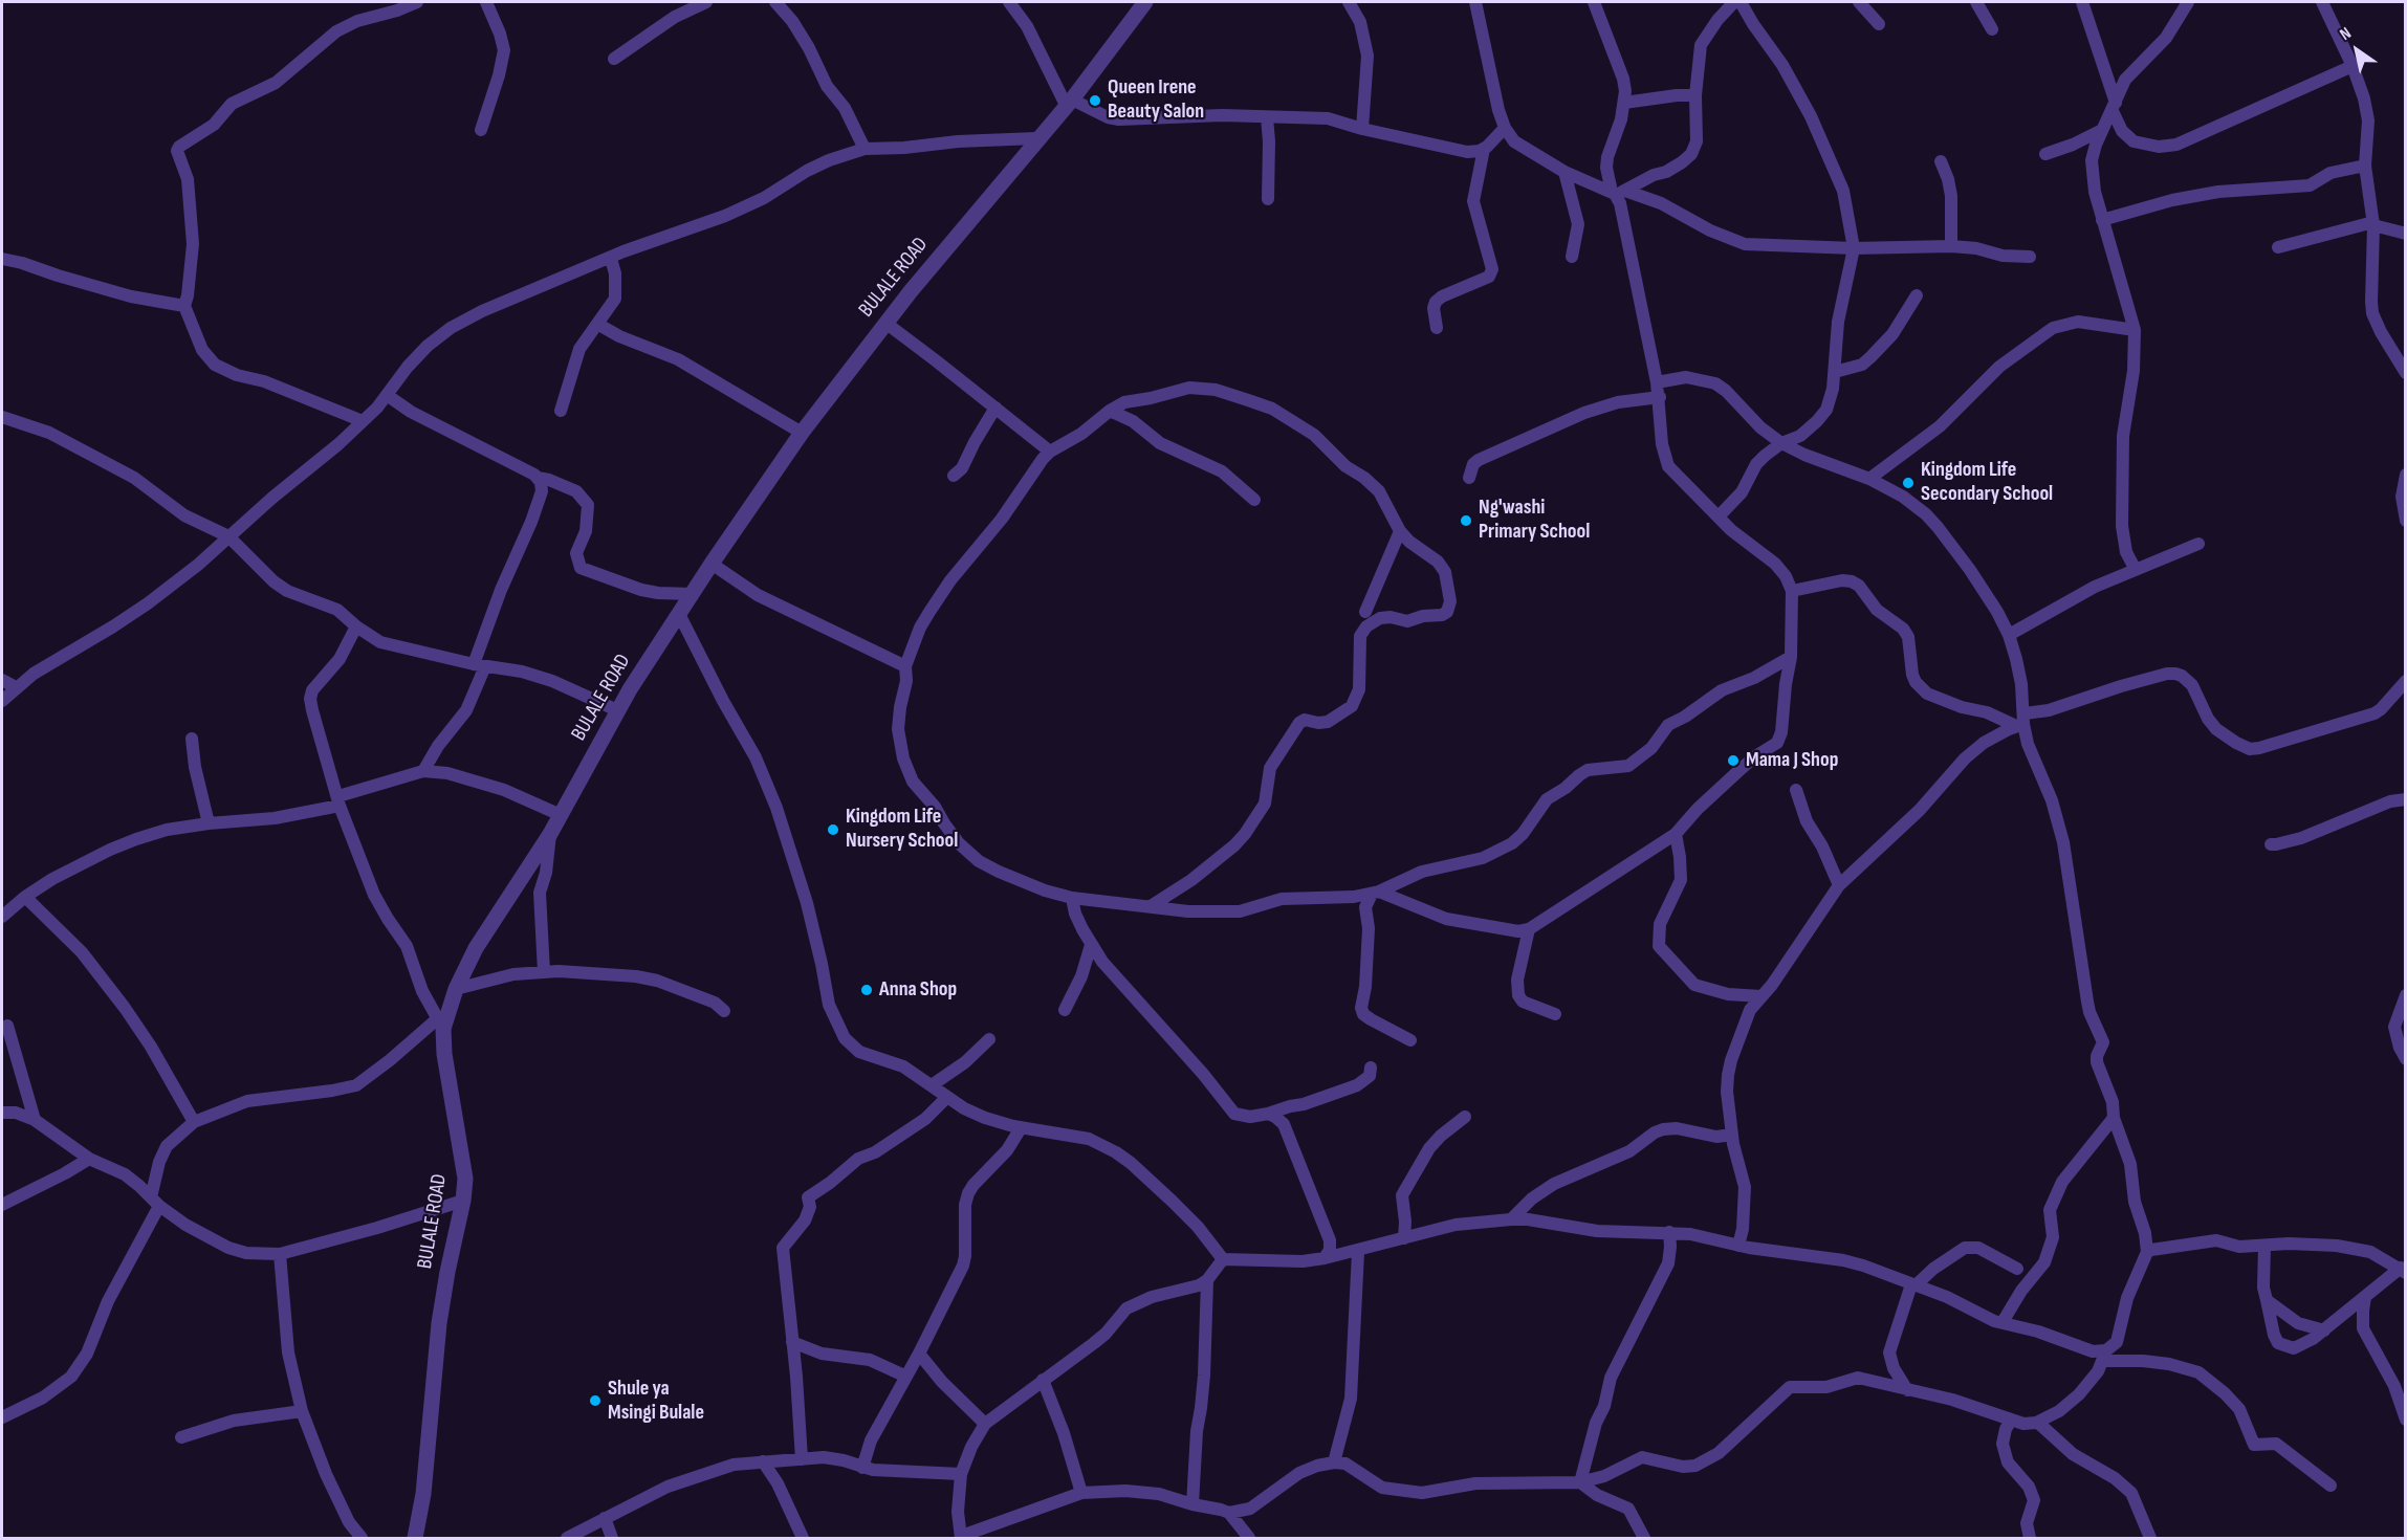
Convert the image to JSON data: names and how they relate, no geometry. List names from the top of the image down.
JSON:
{
  "streets": {
    "street": ["BULALE ROAD"]
  },
  "places": [
    "Queen Irene Beauty Salon",
    "Kingdom Life Secondary School",
    "Ng'washi Primary School",
    "Mama J Shop",
    "Kingdom Life Nursery School",
    "Anna Shop",
    "Shule ya Msingi Bulale"
  ],
  "north": "top left"
}
